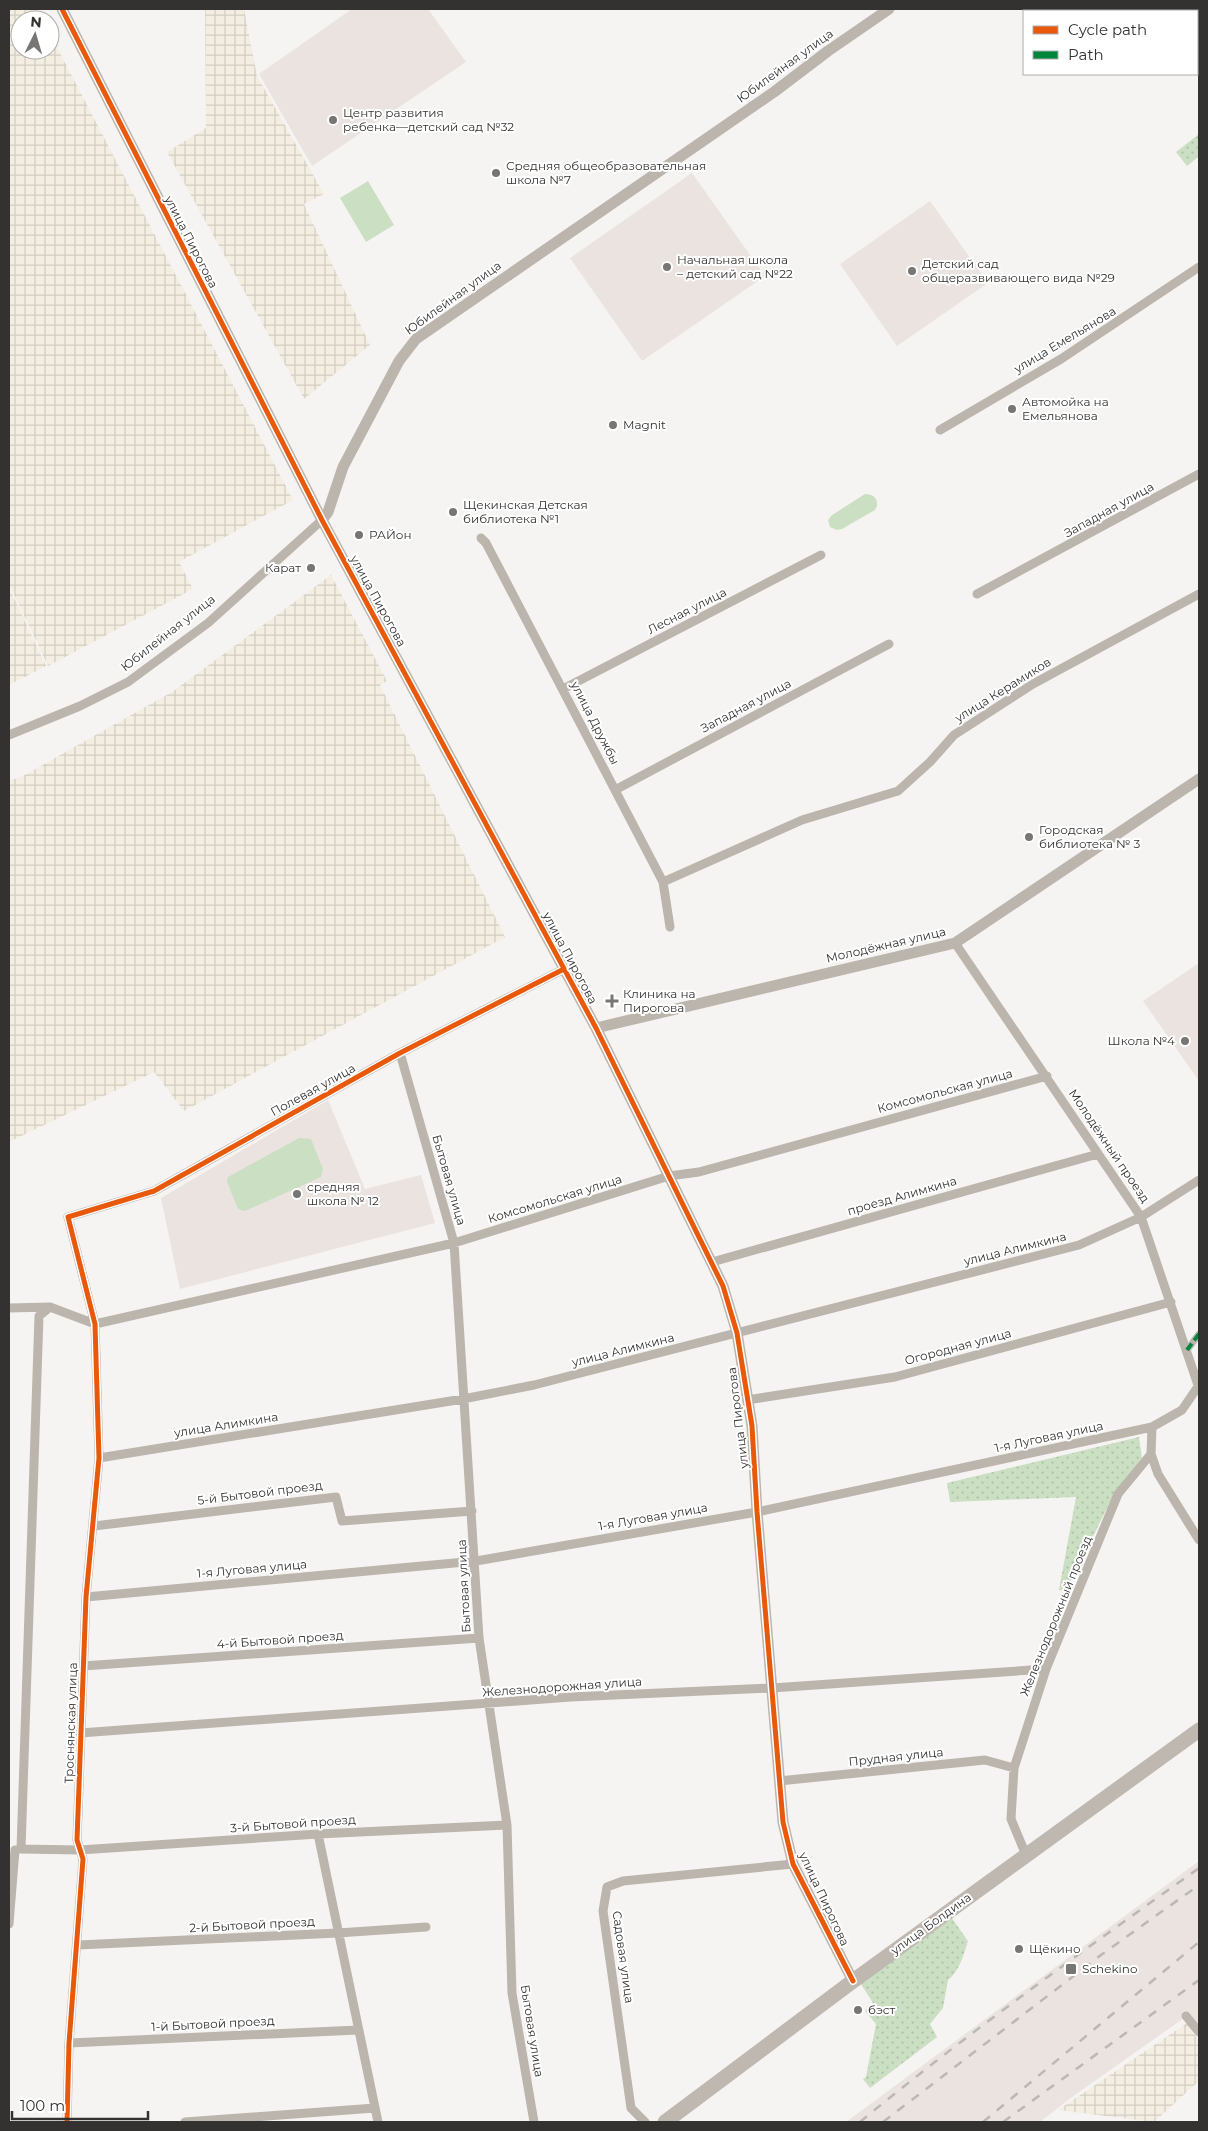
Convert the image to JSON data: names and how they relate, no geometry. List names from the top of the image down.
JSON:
{
  "streets": {
    "main road": ["улица Болдина"],
    "street": [
      "Юбилейная улица",
      "улица Пирогова",
      "улица Емельянова",
      "Западная улица",
      "Лесная улица",
      "улица Керамиков",
      "улица Дружбы",
      "Молодёжная улица",
      "Полевая улица",
      "Комсомольская улица",
      "Молодёжный проезд",
      "Бытовая улица",
      "проезд Алимкина",
      "улица Алимкина",
      "Огородная улица",
      "1-я Луговая улица",
      "5-й Бытовой проезд",
      "Железнодорожный проезд",
      "4-й Бытовой проезд",
      "Железнодорожная улица",
      "Троснянская улица",
      "Прудная улица",
      "3-й Бытовой проезд",
      "2-й Бытовой проезд",
      "Садовая улица",
      "1-й Бытовой проезд"
    ]
  },
  "crossings": [
    ["Юбилейная улица", "улица Пирогова"],
    ["улица Пирогова", "Молодёжная улица"],
    ["улица Пирогова", "Полевая улица"],
    ["улица Пирогова", "Комсомольская улица"],
    ["улица Пирогова", "проезд Алимкина"],
    ["улица Пирогова", "улица Алимкина"],
    ["улица Пирогова", "Огородная улица"],
    ["улица Пирогова", "1-я Луговая улица"],
    ["улица Пирогова", "Железнодорожная улица"],
    ["улица Пирогова", "Прудная улица"],
    ["улица Пирогова", "улица Болдина"],
    ["улица Пирогова", "Садовая улица"],
    ["Западная улица", "улица Дружбы"],
    ["Лесная улица", "улица Дружбы"],
    ["улица Керамиков", "улица Дружбы"],
    ["Молодёжная улица", "Молодёжный проезд"],
    ["Полевая улица", "Бытовая улица"],
    ["Полевая улица", "Троснянская улица"],
    ["Комсомольская улица", "Молодёжный проезд"],
    ["Комсомольская улица", "Бытовая улица"],
    ["Комсомольская улица", "Троснянская улица"],
    ["Молодёжный проезд", "проезд Алимкина"],
    ["Молодёжный проезд", "улица Алимкина"],
    ["Молодёжный проезд", "Огородная улица"],
    ["Молодёжный проезд", "1-я Луговая улица"],
    ["Бытовая улица", "улица Алимкина"],
    ["Бытовая улица", "1-я Луговая улица"],
    ["Бытовая улица", "5-й Бытовой проезд"],
    ["Бытовая улица", "4-й Бытовой проезд"],
    ["Бытовая улица", "Железнодорожная улица"],
    ["Бытовая улица", "3-й Бытовой проезд"],
    ["улица Алимкина", "Троснянская улица"],
    ["1-я Луговая улица", "Троснянская улица"],
    ["5-й Бытовой проезд", "Троснянская улица"],
    ["Железнодорожный проезд", "Железнодорожная улица"],
    ["Железнодорожный проезд", "Прудная улица"],
    ["Железнодорожный проезд", "улица Болдина"],
    ["4-й Бытовой проезд", "Троснянская улица"],
    ["Железнодорожная улица", "Троснянская улица"],
    ["Троснянская улица", "3-й Бытовой проезд"],
    ["Троснянская улица", "2-й Бытовой проезд"],
    ["Троснянская улица", "1-й Бытовой проезд"]
  ],
  "places": {
    "other": [
      "Центр развития ребенка––детский сад №32",
      "Средняя общеобразовательная школа №7",
      "Начальная школа – детский сад №22",
      "Детский сад общеразвивающего вида №29",
      "Автомойка на Емельянова",
      "Magnit",
      "Щекинская Детская библиотека №1",
      "РАЙон",
      "Карат",
      "Городская библиотека № 3",
      "Школа №4",
      "средняя школа № 12",
      "Щёкино",
      "бэст"
    ],
    "health": ["Клиника на Пирогова"],
    "transit": ["Schekino"]
  },
  "legend": ["Cycle path", "Path"],
  "scale_bar": "100 m",
  "north": "top"
}
